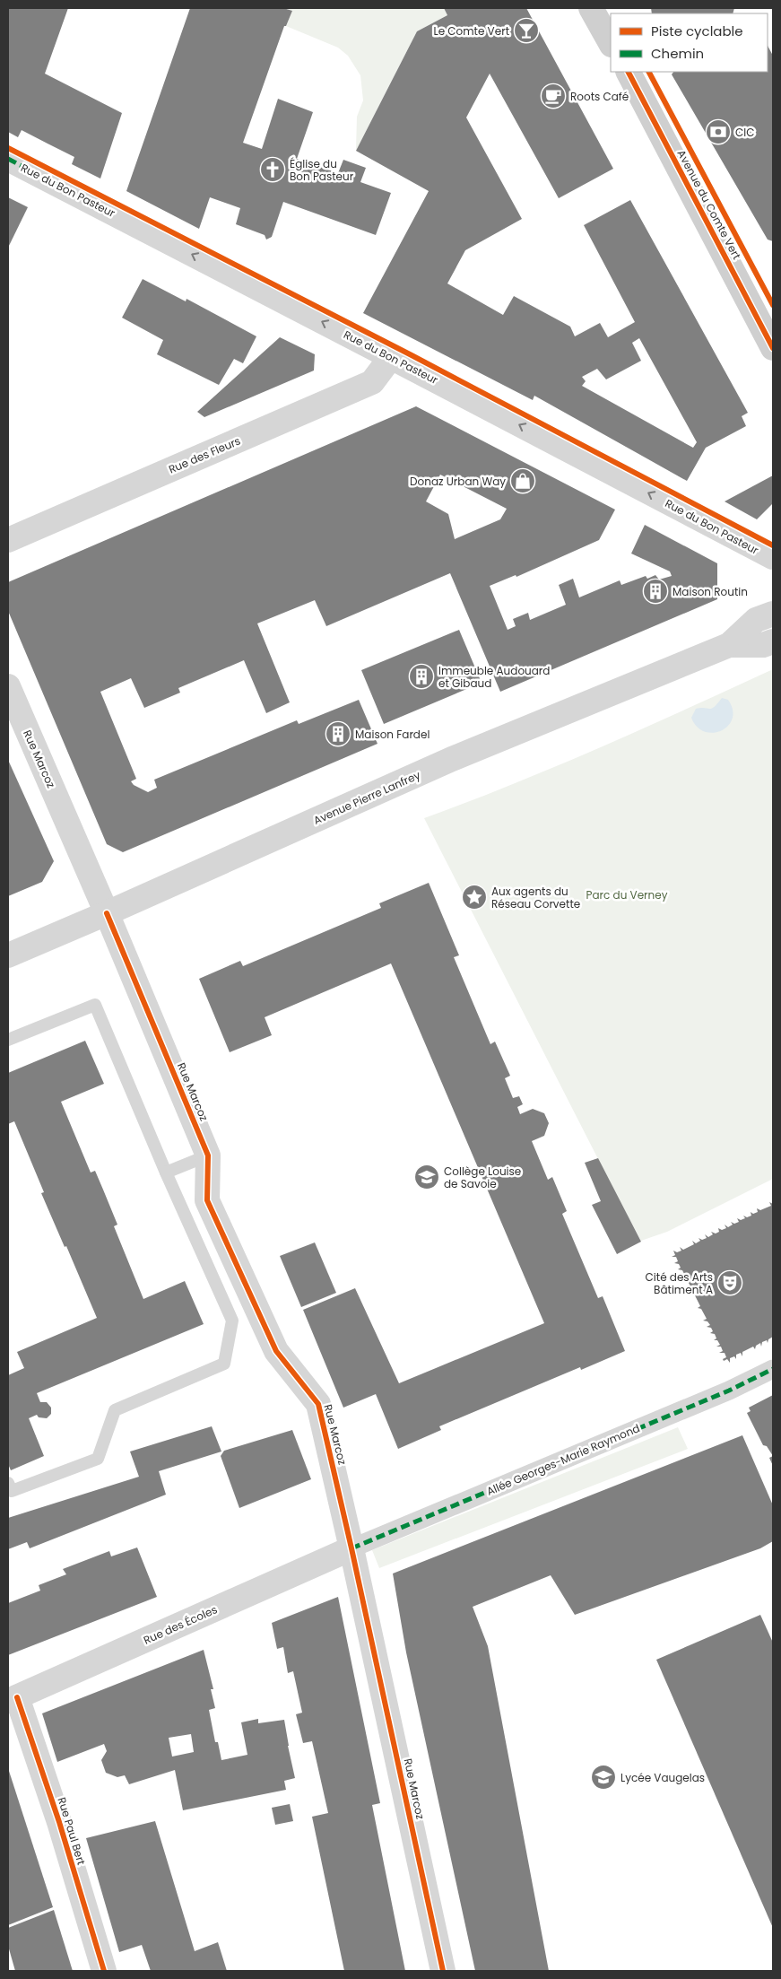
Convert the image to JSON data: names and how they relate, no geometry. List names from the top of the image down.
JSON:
{
  "streets": {
    "main road": ["Avenue du Comte Vert"],
    "street": [
      "Rue du Bon Pasteur",
      "Rue des Fleurs",
      "Rue Marcoz",
      "Avenue Pierre Lanfrey",
      "Allée Georges-Marie Raymond",
      "Rue des Écoles",
      "Rue Paul Bert"
    ]
  },
  "crossings": [
    ["Rue du Bon Pasteur", "Rue des Fleurs"],
    ["Rue Marcoz", "Avenue Pierre Lanfrey"],
    ["Rue Marcoz", "Allée Georges-Marie Raymond"],
    ["Rue Marcoz", "Rue des Écoles"],
    ["Allée Georges-Marie Raymond", "Rue des Écoles"],
    ["Rue des Écoles", "Rue Paul Bert"]
  ],
  "one_way": ["Rue du Bon Pasteur"],
  "parks": ["Parc du Verney"],
  "places": {
    "bar": ["Le Comte Vert"],
    "cafe": ["Roots Café"],
    "bank": ["CIC"],
    "church": ["Église du Bon Pasteur"],
    "shop": ["Donaz Urban Way"],
    "building": ["Maison Routin", "Immeuble Audouard et Gibaud", "Maison Fardel"],
    "place": ["Aux agents du Réseau Corvette"],
    "school or university": ["Collège Louise de Savoie", "Lycée Vaugelas"],
    "theatre": ["Cité des Arts Bâtiment A"]
  },
  "legend": ["Piste cyclable", "Chemin"]
}
